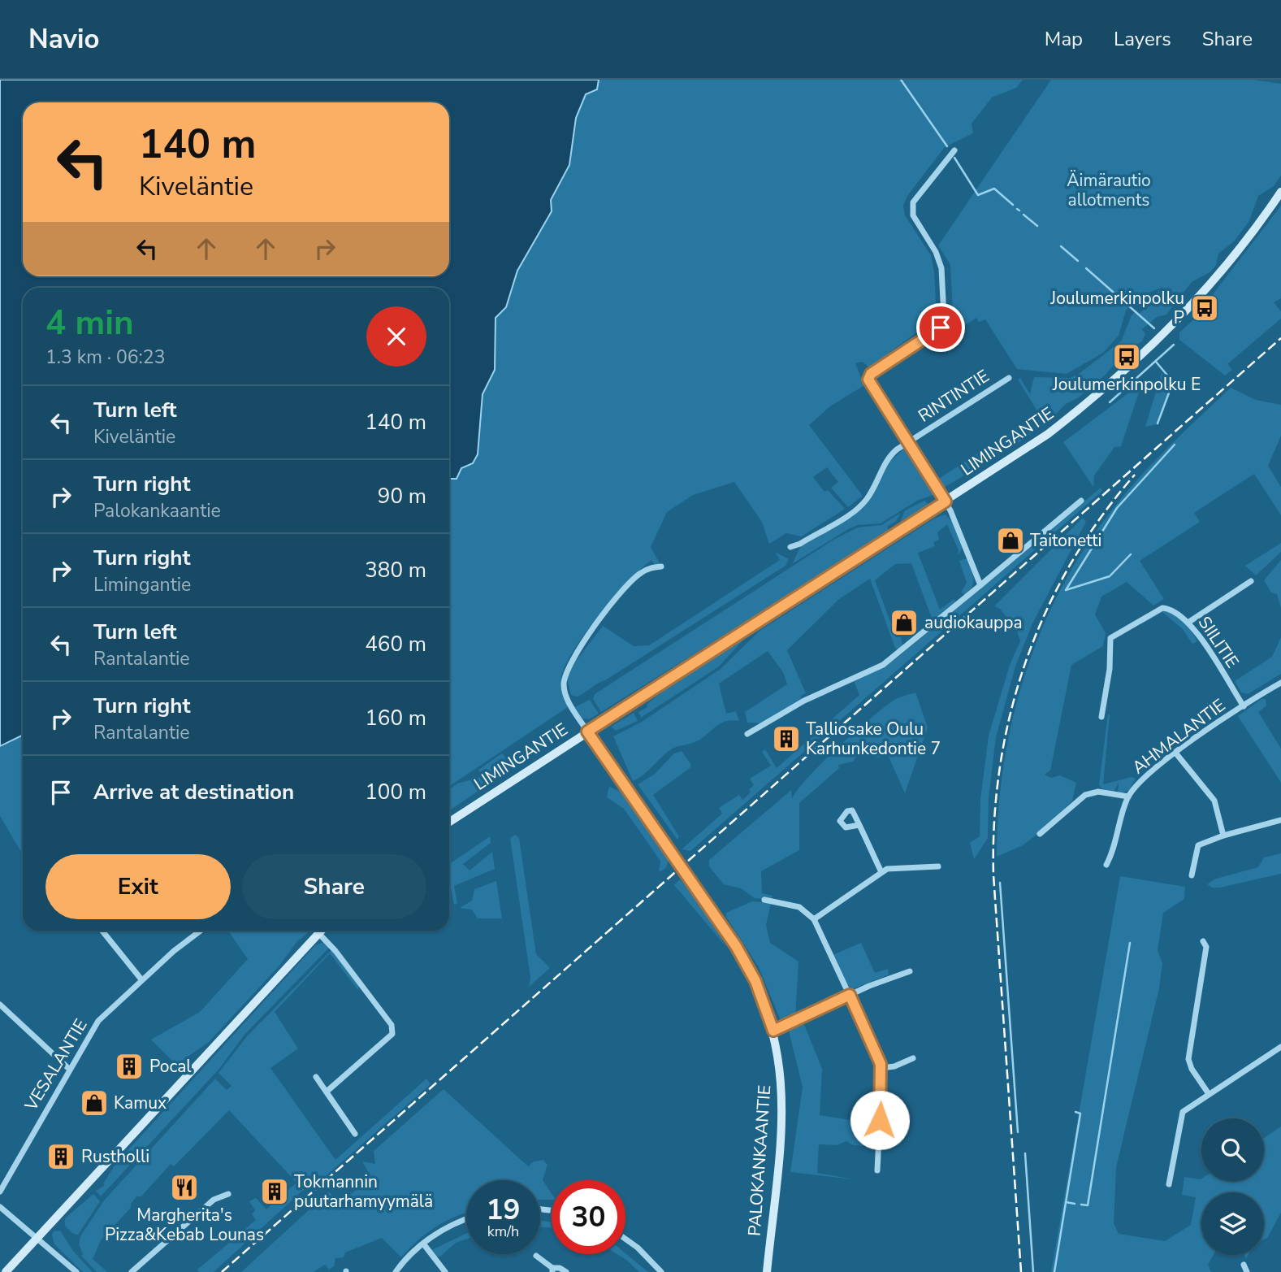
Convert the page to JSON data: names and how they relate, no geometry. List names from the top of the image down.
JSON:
{
  "streets": {
    "main road": ["LIMINGANTIE", "PALOKANKAANTIE"],
    "street": [
      "RINTINTIE",
      "SIILITIE",
      "AHMALANTIE",
      "VESALANTIE"
    ]
  },
  "crossings": [
    ["LIMINGANTIE", "PALOKANKAANTIE"],
    ["SIILITIE", "AHMALANTIE"]
  ],
  "parks": ["Äimärautio allotments"],
  "places": {
    "bus stop": ["Joulumerkinpolku P", "Joulumerkinpolku E"],
    "shop": ["Taitonetti", "audiokauppa", "Kamux"],
    "building": [
      "Talliosake Oulu Karhunkedontie 7",
      "Pocal",
      "Rustholli",
      "Tokmannin puutarhamyymälä"
    ],
    "restaurant": ["Margherita's Pizza&Kebab Lounas"]
  },
  "page": {
    "header": "Navio",
    "nav": ["Map", "Layers", "Share"],
    "turn": ["140 m", "Kiveläntie"],
    "heading": ["4 min", "1.3 km · 06:23"],
    "list": [
      {
        "name": "Turn left",
        "note": "Kiveläntie",
        "value": "140 m"
      },
      {
        "name": "Turn right",
        "note": "Palokankaantie",
        "value": "90 m"
      },
      {
        "name": "Turn right",
        "note": "Limingantie",
        "value": "380 m"
      },
      {
        "name": "Turn left",
        "note": "Rantalantie",
        "value": "460 m"
      },
      {
        "name": "Turn right",
        "note": "Rantalantie",
        "value": "160 m"
      },
      {
        "name": "Arrive at destination",
        "value": "100 m"
      }
    ],
    "buttons": ["Exit", "Share"],
    "speed": "19 km/h",
    "limit": "30"
  }
}
